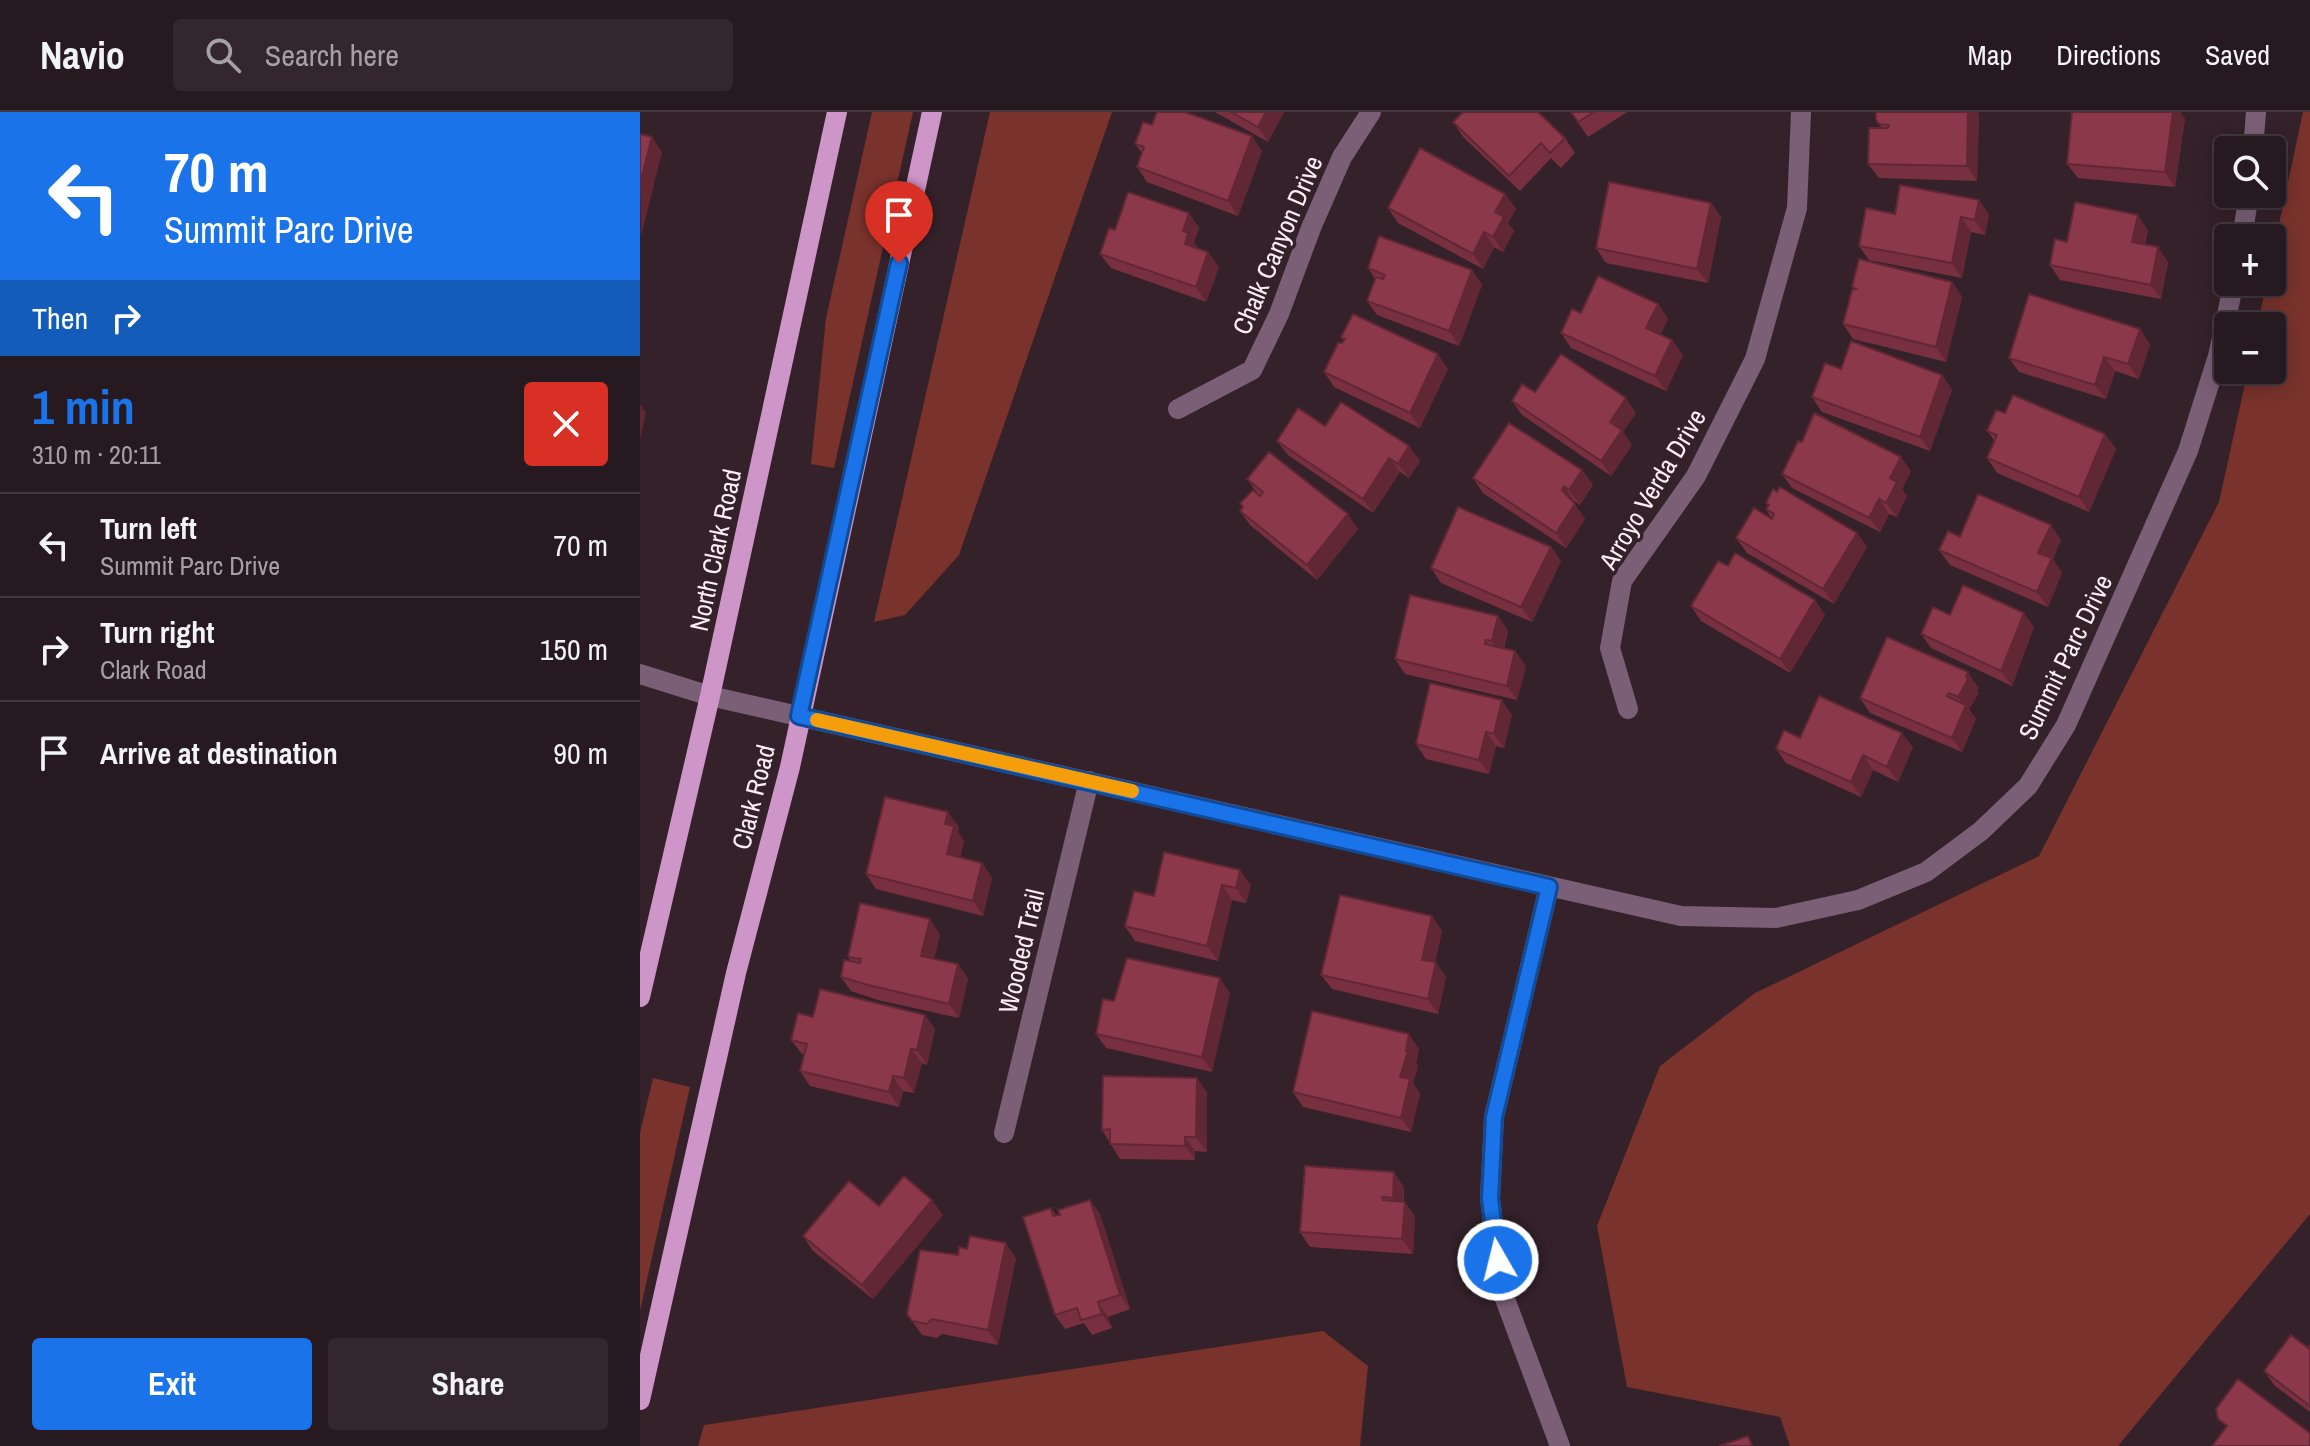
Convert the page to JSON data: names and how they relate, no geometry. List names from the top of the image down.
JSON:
{
  "streets": {
    "main road": ["North Clark Road", "Clark Road"],
    "street": [
      "Chalk Canyon Drive",
      "Arroyo Verda Drive",
      "Summit Parc Drive",
      "Wooded Trail"
    ]
  },
  "crossings": [
    ["North Clark Road", "Summit Parc Drive"],
    ["Summit Parc Drive", "Clark Road"],
    ["Summit Parc Drive", "Wooded Trail"]
  ],
  "page": {
    "header": "Navio",
    "search": "Search here",
    "nav": ["Map", "Directions", "Saved"],
    "turn": ["70 m", "Summit Parc Drive"],
    "map_buttons": ["+", "−"],
    "then": "Then",
    "heading": ["1 min", "310 m · 20:11"],
    "list": [
      {
        "name": "Turn left",
        "note": "Summit Parc Drive",
        "value": "70 m"
      },
      {
        "name": "Turn right",
        "note": "Clark Road",
        "value": "150 m"
      },
      {
        "name": "Arrive at destination",
        "value": "90 m"
      }
    ],
    "buttons": ["Exit", "Share"]
  }
}
